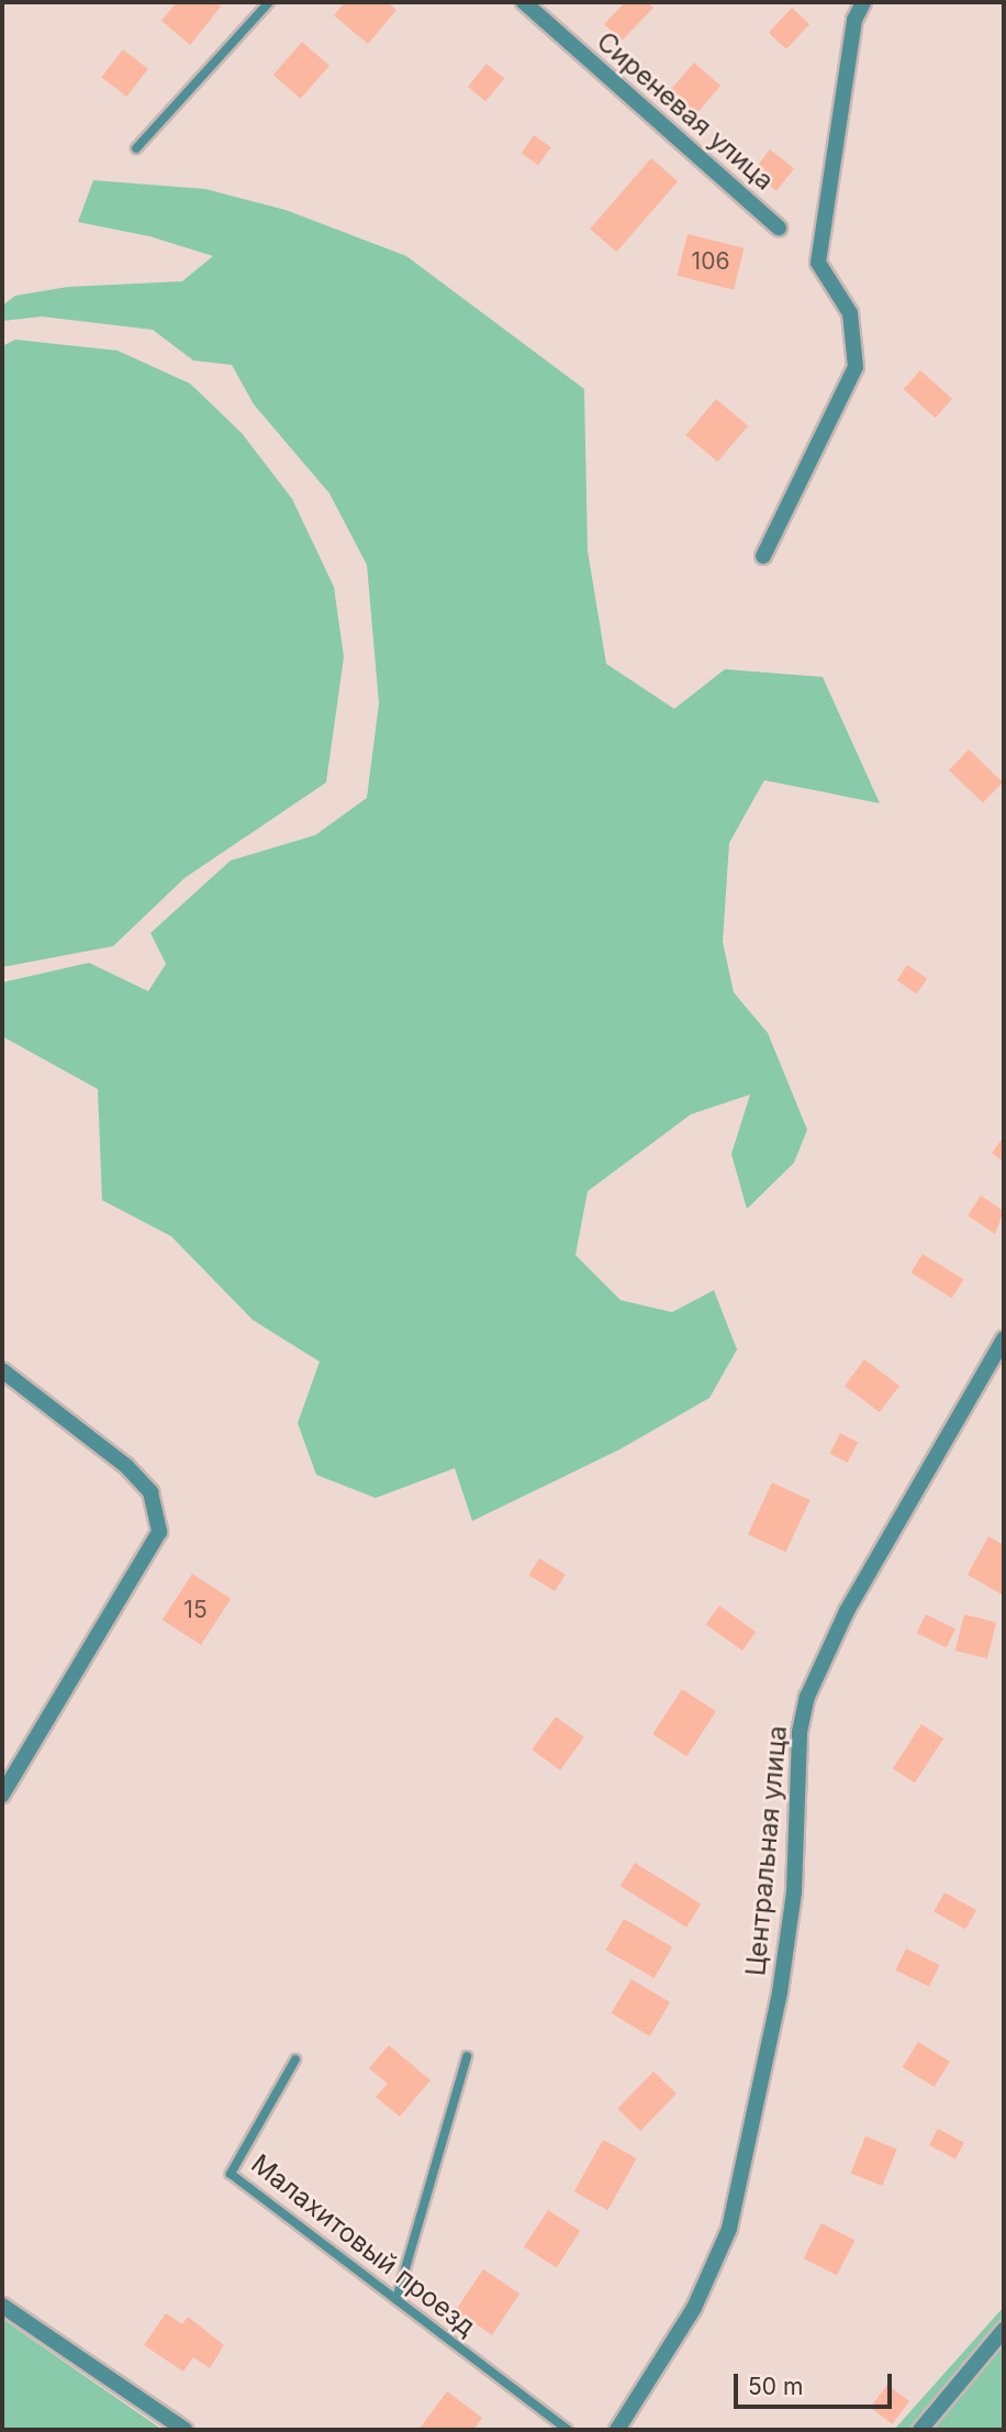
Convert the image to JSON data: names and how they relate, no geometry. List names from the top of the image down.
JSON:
{
  "streets": {
    "street": ["Сиреневая улица", "Центральная улица"],
    "lane": ["Малахитовый проезд"]
  },
  "house_numbers": ["106", "15"],
  "scale_bar": "50 m"
}
